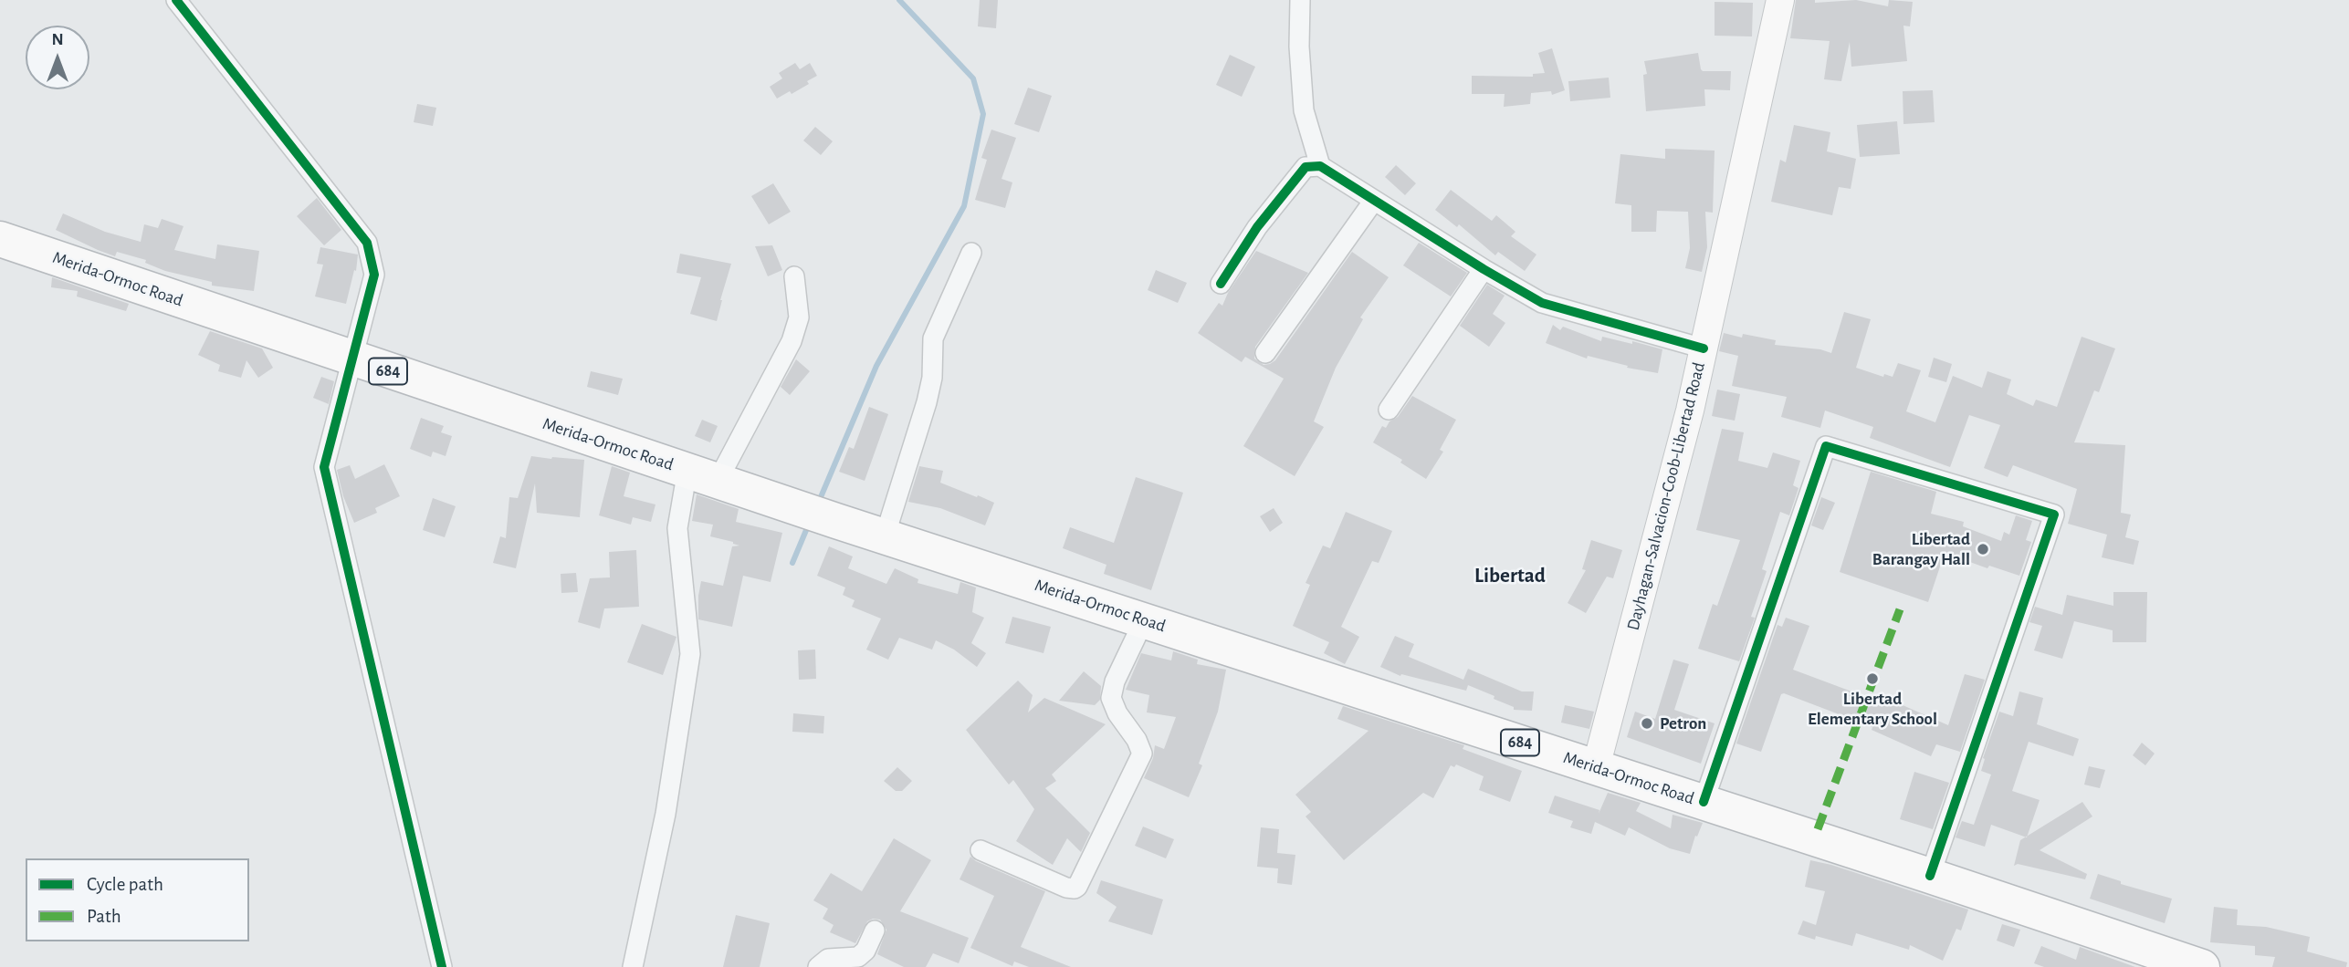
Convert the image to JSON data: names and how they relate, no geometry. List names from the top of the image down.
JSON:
{
  "streets": {
    "highway": ["Merida-Ormoc Road", "684"],
    "main road": ["Dayhagan-Salvacion-Coob-Libertad Road"]
  },
  "crossings": [
    ["Merida-Ormoc Road", "Dayhagan-Salvacion-Coob-Libertad Road"]
  ],
  "districts": ["Libertad"],
  "places": ["Libertad Barangay Hall", "Libertad Elementary School", "Petron"],
  "legend": ["Cycle path", "Path"],
  "north": "top"
}
